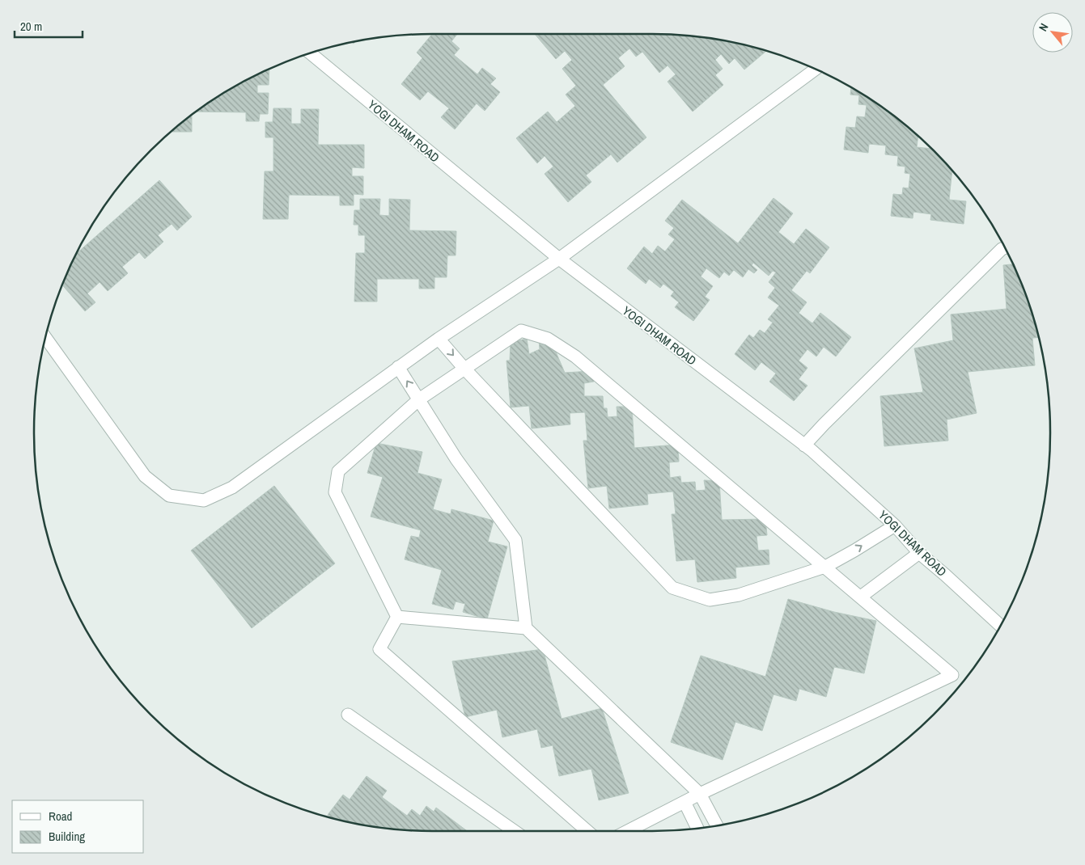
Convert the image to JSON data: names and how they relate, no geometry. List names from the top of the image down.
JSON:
{
  "streets": {
    "street": ["YOGI DHAM ROAD"]
  },
  "legend": ["Road", "Building"],
  "scale_bar": "20 m",
  "north": "top left"
}
